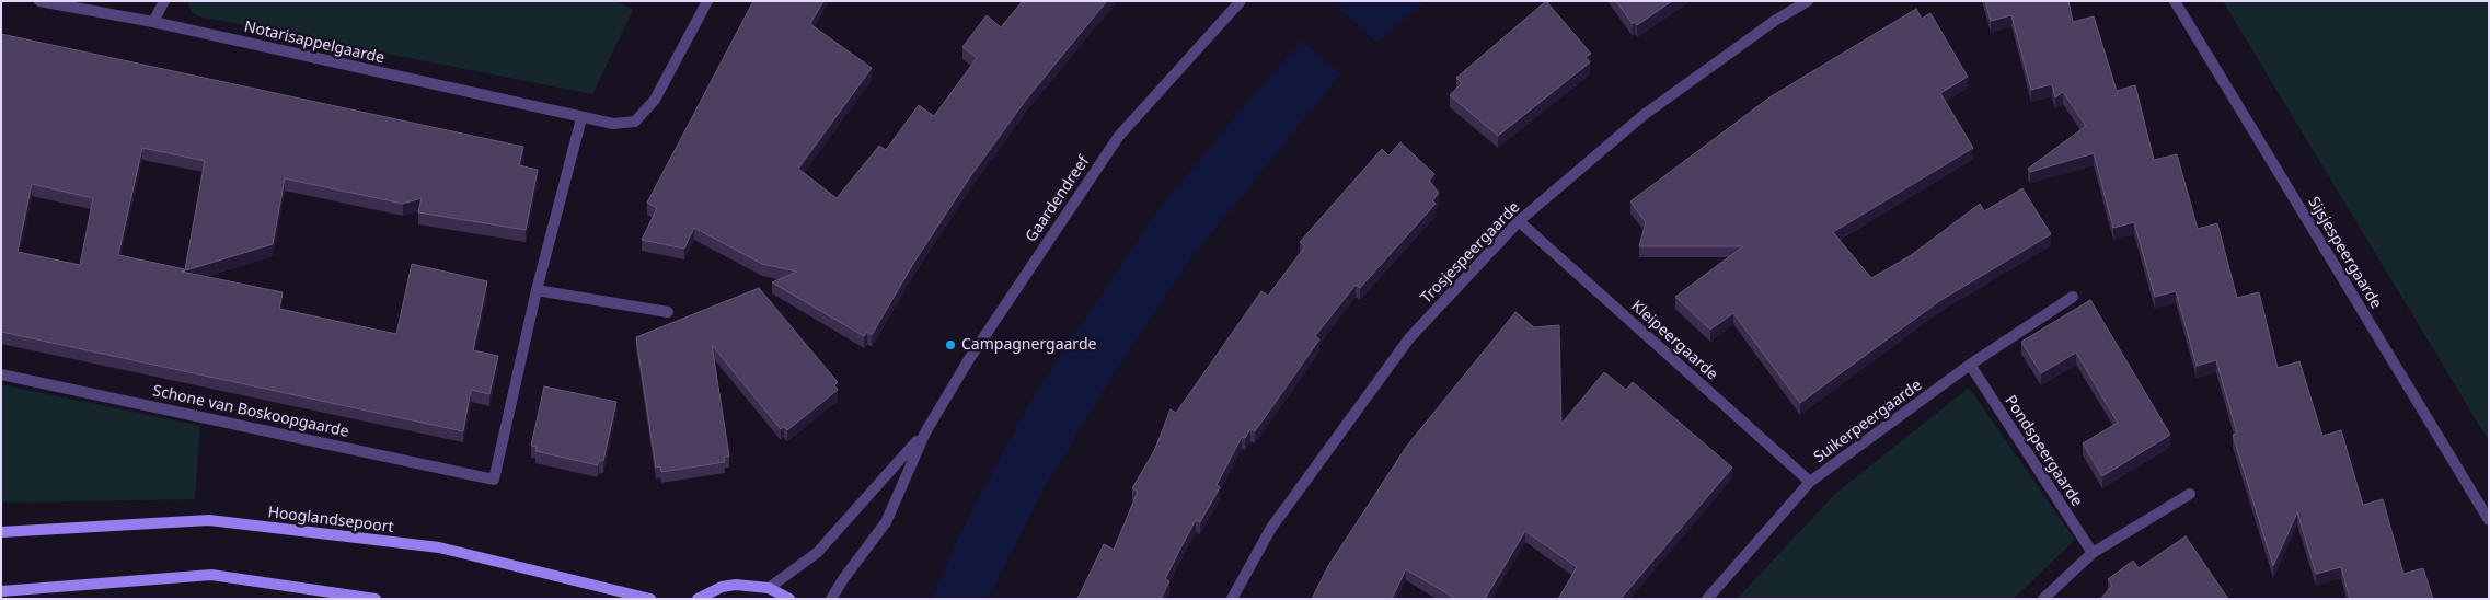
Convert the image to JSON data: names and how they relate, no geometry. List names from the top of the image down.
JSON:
{
  "streets": {
    "street": [
      "Notarisappelgaarde",
      "Gaardendreef",
      "Trosjespeergaarde",
      "Sijsjespeergaarde",
      "Kleipeergaarde",
      "Schone van Boskoopgaarde",
      "Suikerpeergaarde",
      "Pondspeergaarde",
      "Hooglandsepoort"
    ]
  },
  "crossings": [
    ["Trosjespeergaarde", "Kleipeergaarde"],
    ["Kleipeergaarde", "Suikerpeergaarde"],
    ["Suikerpeergaarde", "Pondspeergaarde"]
  ],
  "places": ["Campagnergaarde"]
}
